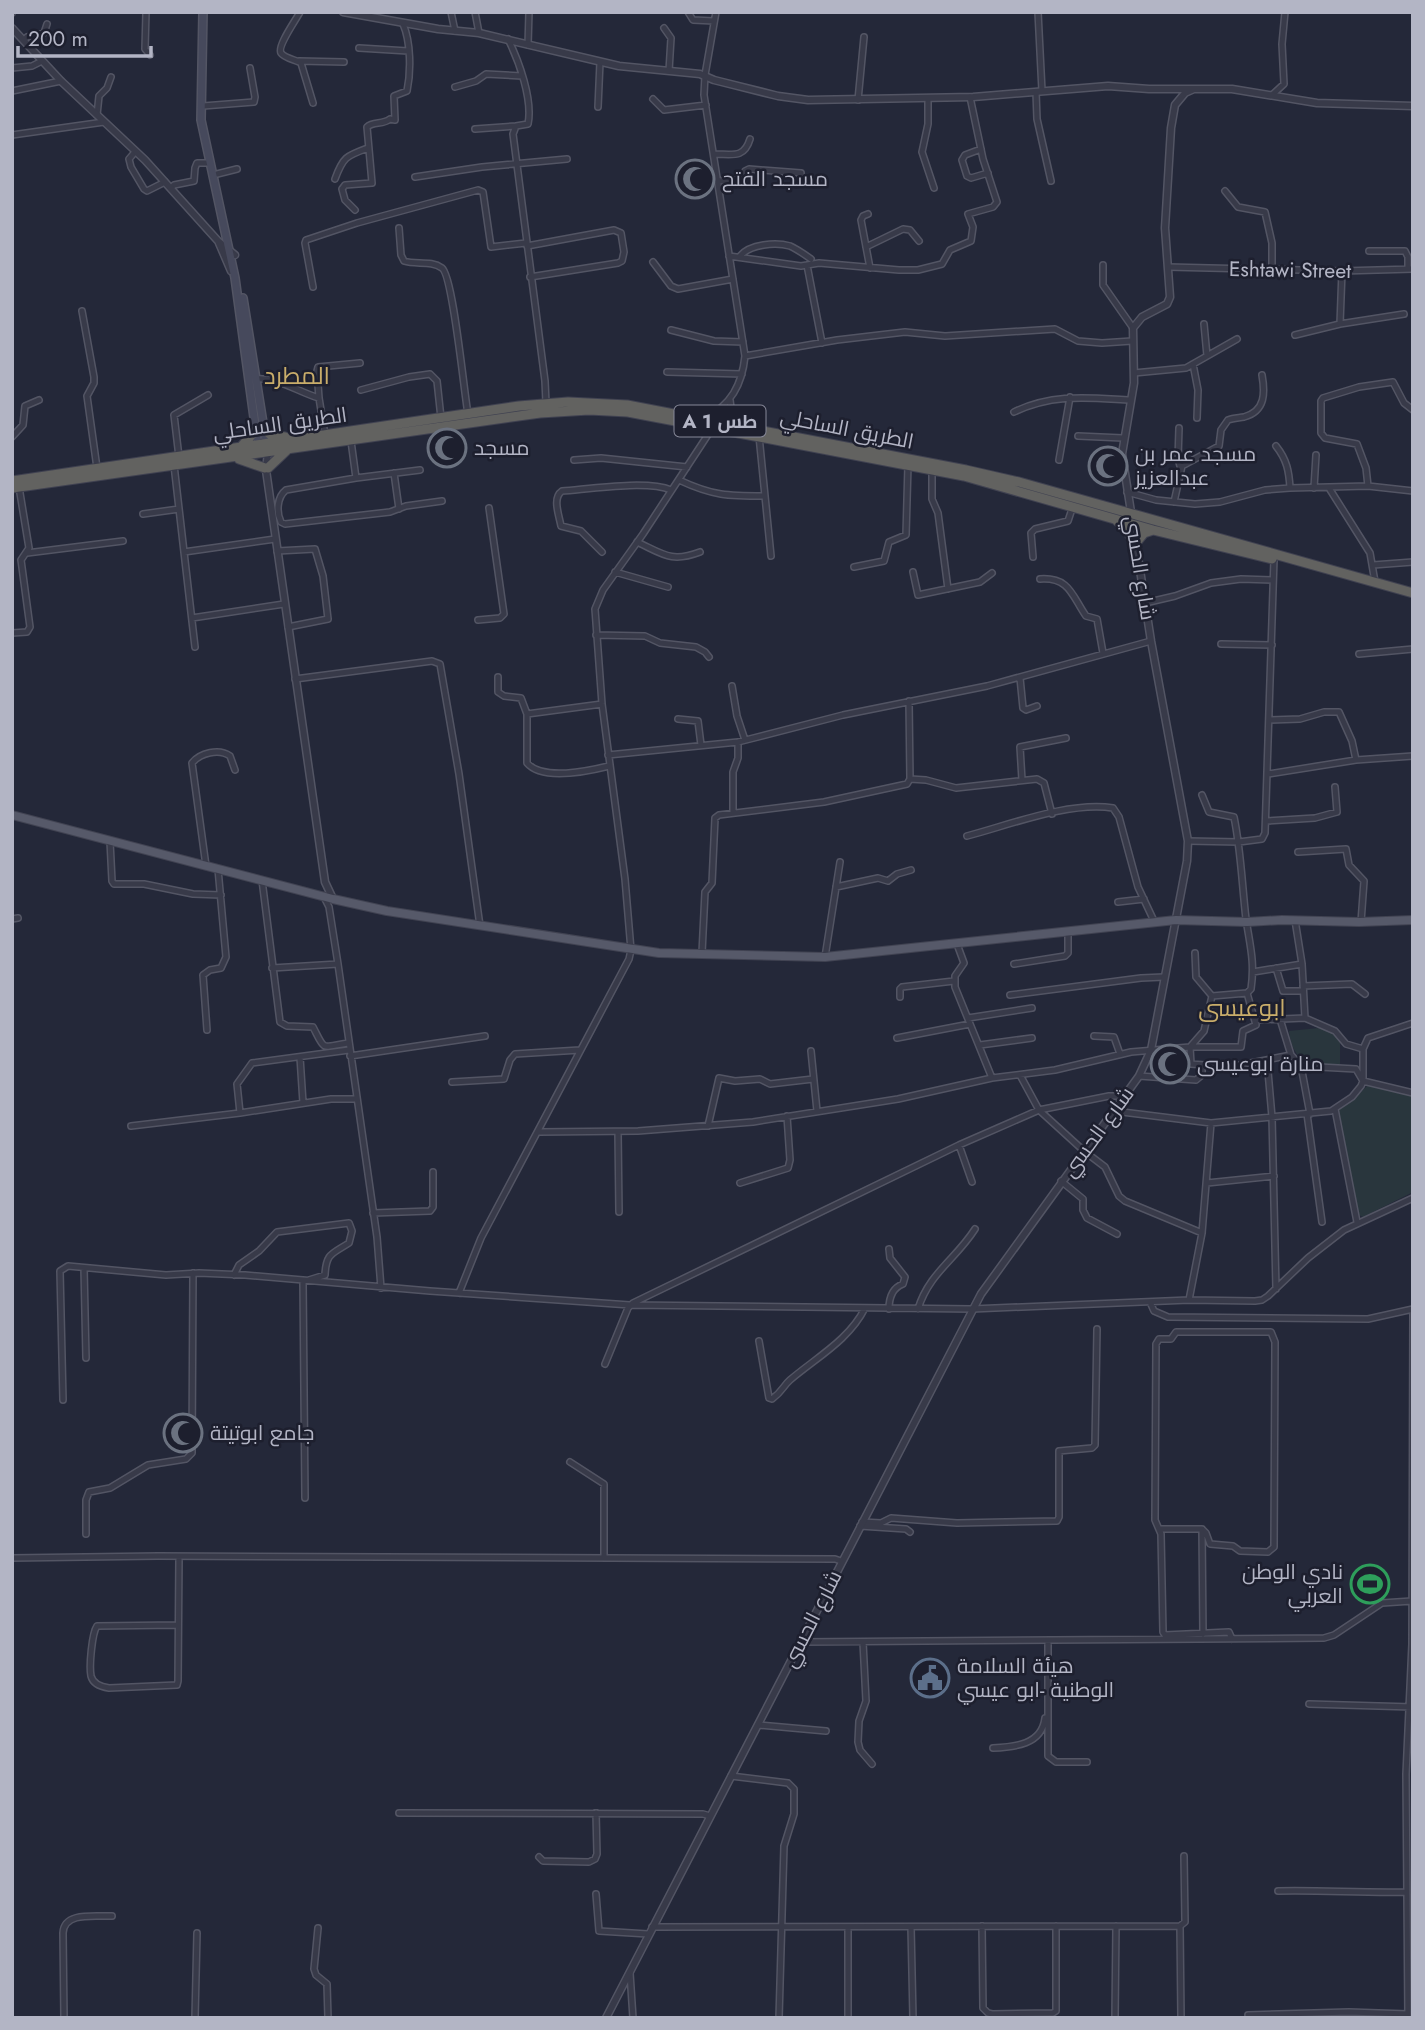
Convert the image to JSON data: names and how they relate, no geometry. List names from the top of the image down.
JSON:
{
  "streets": {
    "highway": ["A 1 طس", "الطريق الساحلي"],
    "street": ["Eshtawi Street", "شارع الحسي"]
  },
  "crossings": [
    ["الطريق الساحلي", "شارع الحسي"]
  ],
  "districts": ["المطرد", "ابوعيسى"],
  "places": {
    "mosque": [
      "مسجد الفتح",
      "مسجد",
      "مسجد عمر بن عبدالعزيز",
      "منارة ابوعيسى",
      "جامع ابوتيتة"
    ],
    "sports": ["نادي الوطن العربي"],
    "public building": ["هيئة السلامة الوطنية -ابو عيسي"]
  },
  "scale_bar": "200 m"
}
